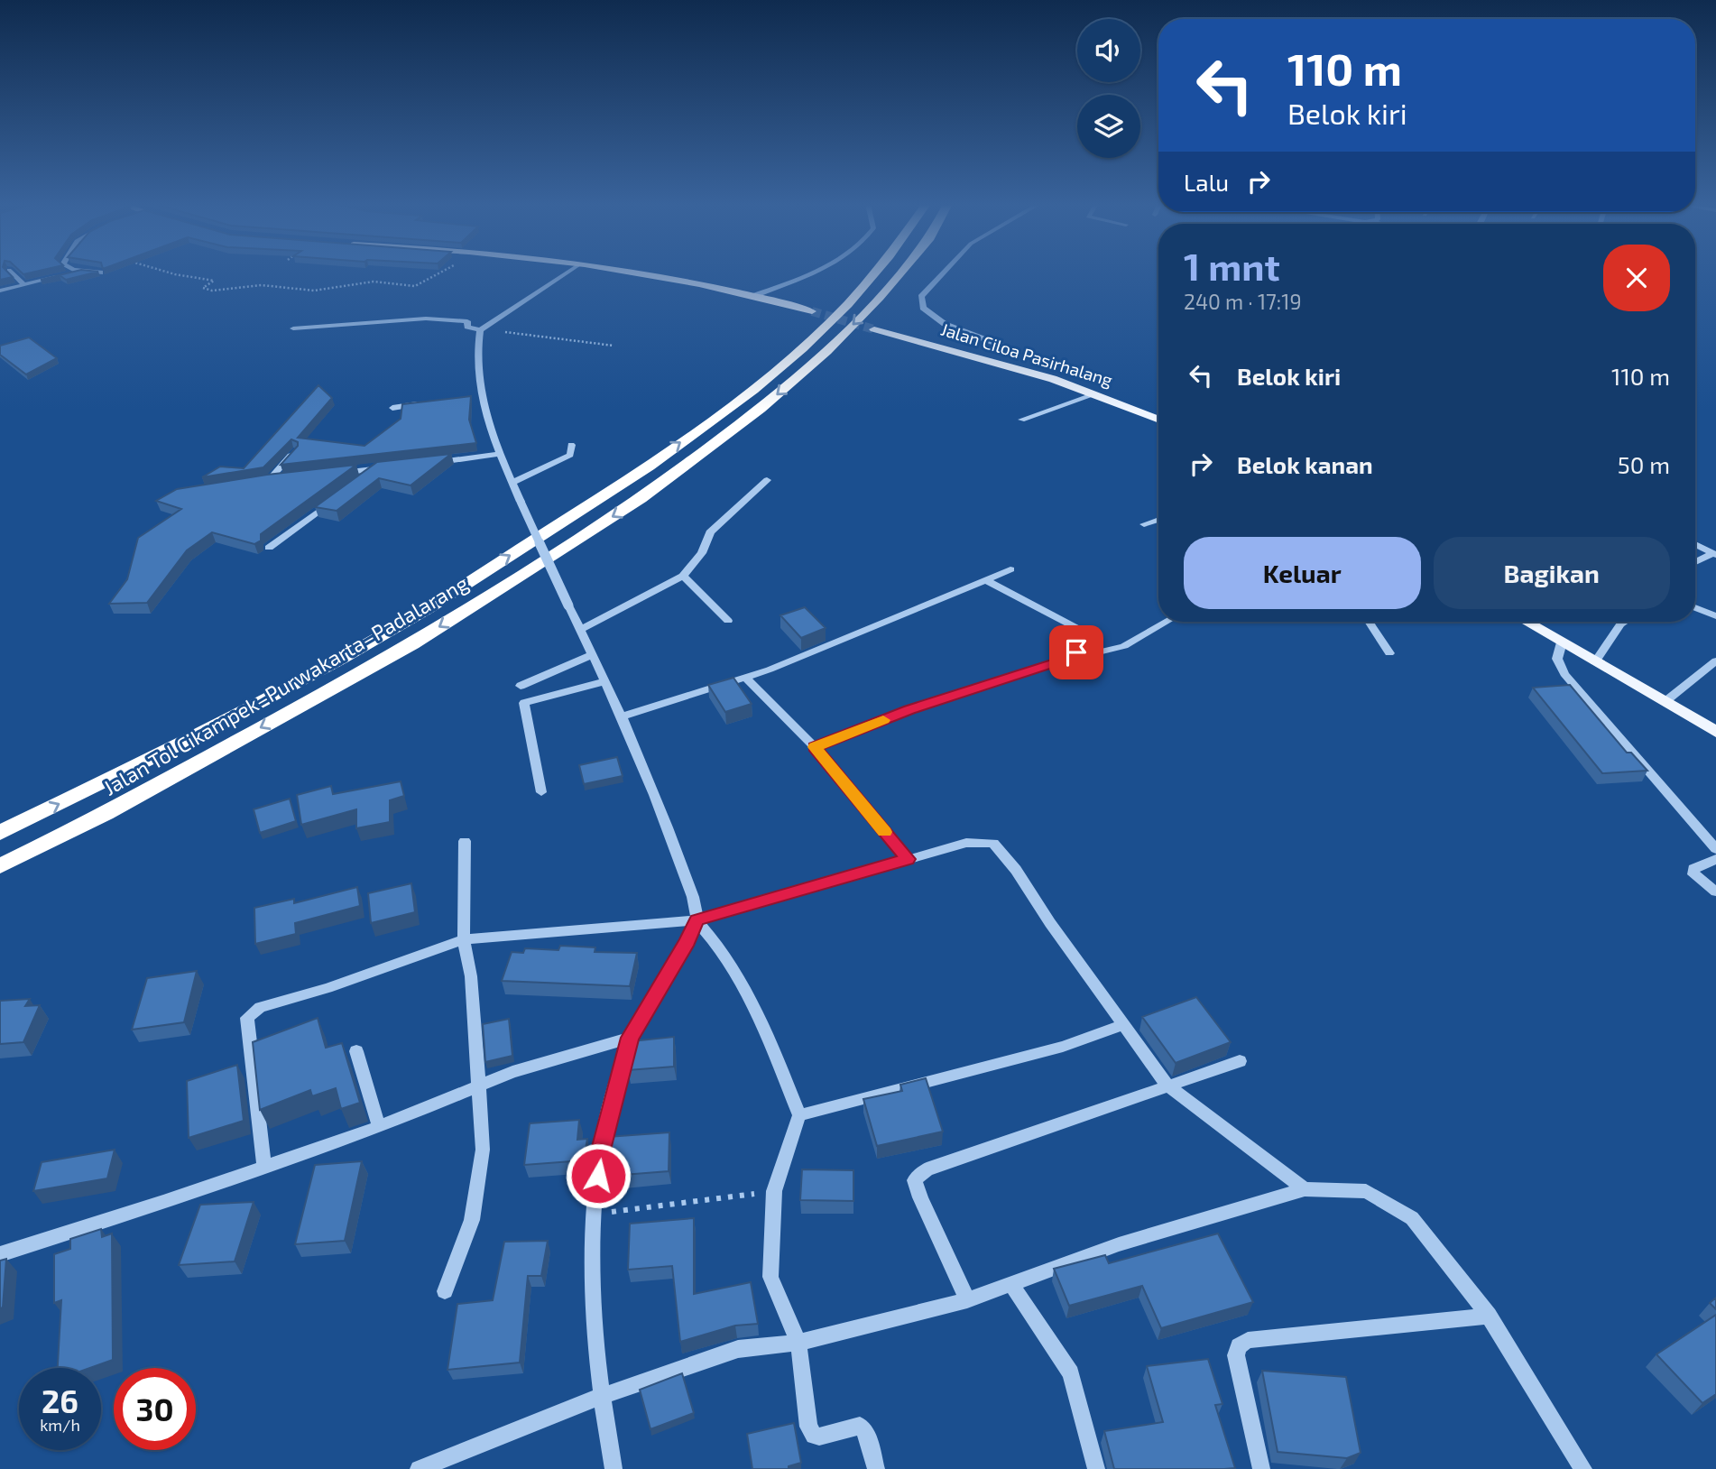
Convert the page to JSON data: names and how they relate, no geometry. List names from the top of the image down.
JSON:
{
  "streets": {
    "highway": ["Jalan Tol Cikampek–Purwakarta–Padalarang"],
    "main road": ["Jalan Ciloa Pasirhalang"]
  },
  "page": {
    "turn": ["110 m", "Belok kiri"],
    "then": "Lalu",
    "heading": ["1 mnt", "240 m · 17:19"],
    "list": [
      {
        "name": "Belok kiri",
        "value": "110 m"
      },
      {
        "name": "Belok kanan",
        "value": "50 m"
      }
    ],
    "buttons": ["Keluar", "Bagikan"],
    "speed": "26 km/h",
    "limit": "30"
  }
}
